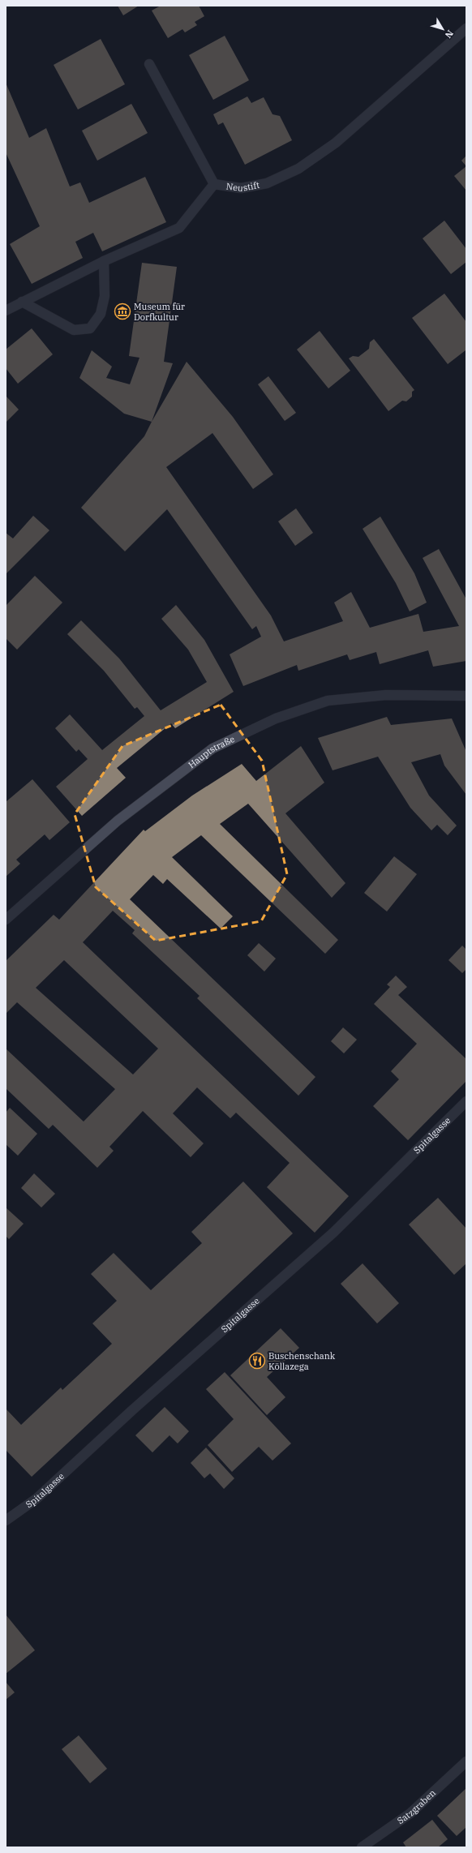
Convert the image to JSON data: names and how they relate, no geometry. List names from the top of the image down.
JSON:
{
  "streets": {
    "street": [
      "Neustift",
      "Hauptstraße",
      "Spitalgasse",
      "Satzgraben"
    ]
  },
  "places": {
    "museum": ["Museum für Dorfkultur"],
    "restaurant": ["Buschenschank Köllazega"]
  },
  "north": "bottom right"
}
